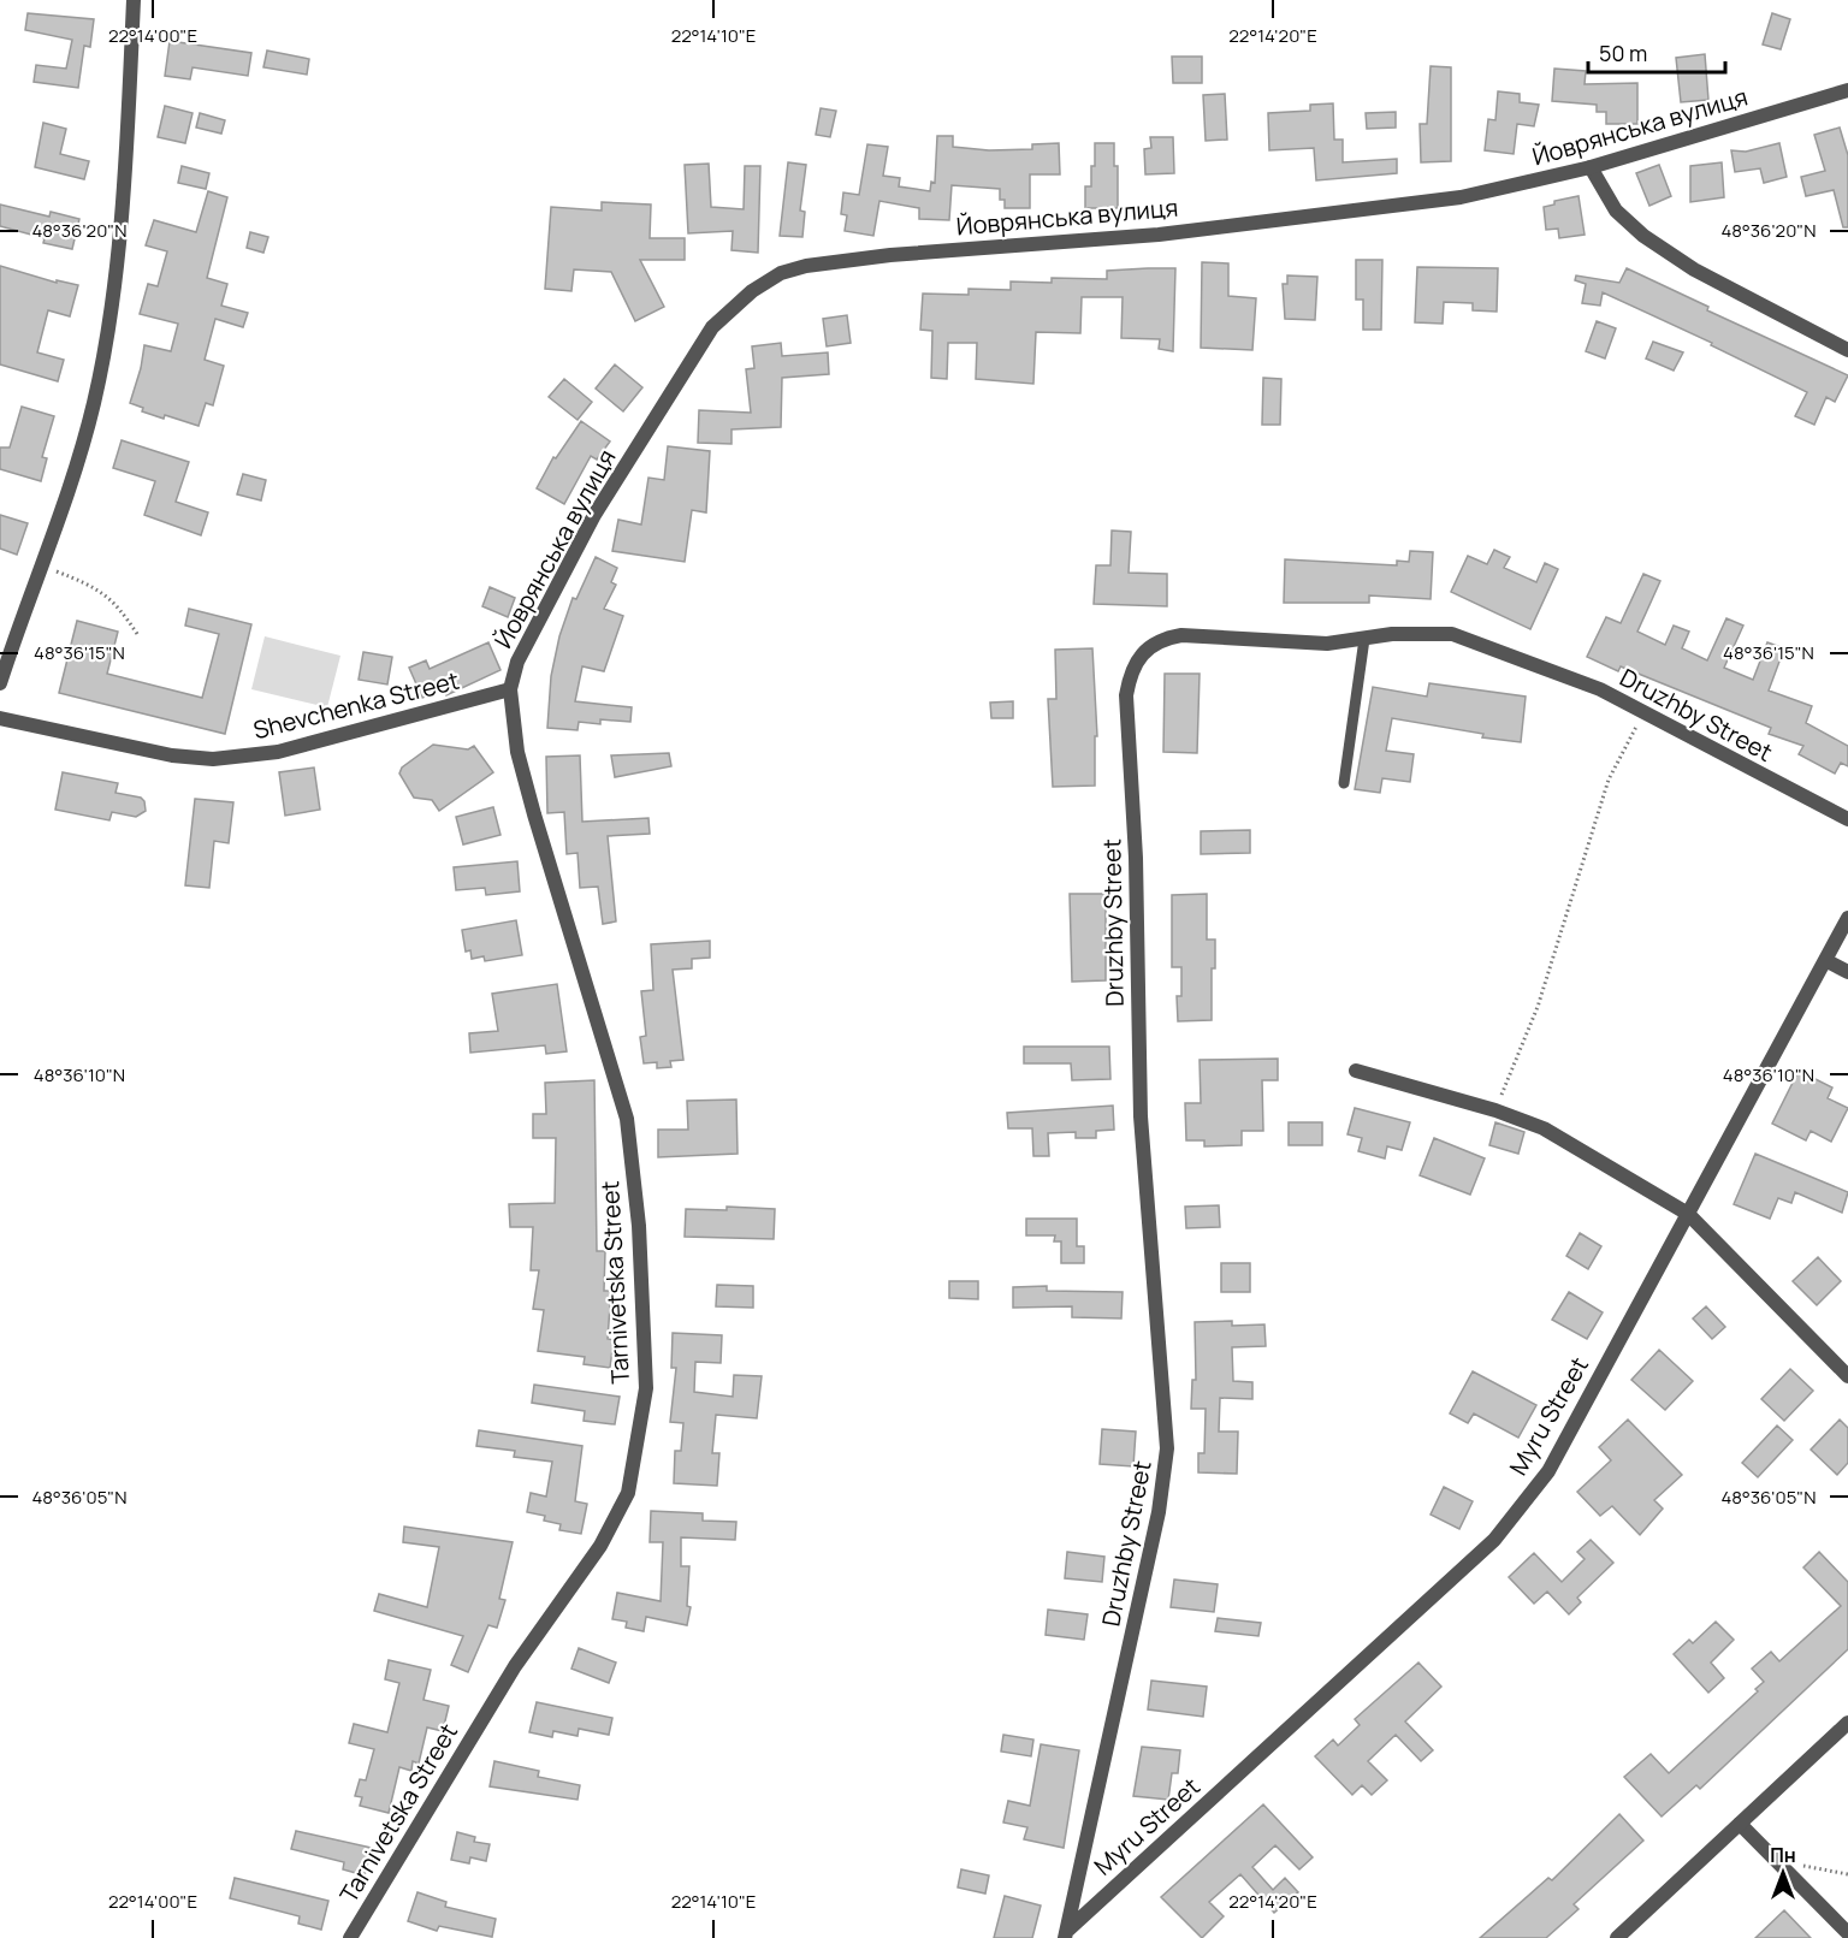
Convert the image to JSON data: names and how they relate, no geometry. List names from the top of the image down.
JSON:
{
  "streets": {
    "street": [
      "Йоврянська вулиця",
      "Shevchenka Street",
      "Druzhby Street",
      "Tarnivetska Street",
      "Myru Street"
    ]
  },
  "crossings": [
    ["Йоврянська вулиця", "Shevchenka Street"],
    ["Йоврянська вулиця", "Tarnivetska Street"],
    ["Shevchenka Street", "Tarnivetska Street"],
    ["Druzhby Street", "Myru Street"]
  ],
  "scale_bar": "50 m",
  "north": "top",
  "coordinates": [
    "22°14'00\"E",
    "22°14'10\"E",
    "22°14'20\"E",
    "48°36'20\"N",
    "48°36'15\"N",
    "48°36'10\"N",
    "48°36'05\"N"
  ]
}
